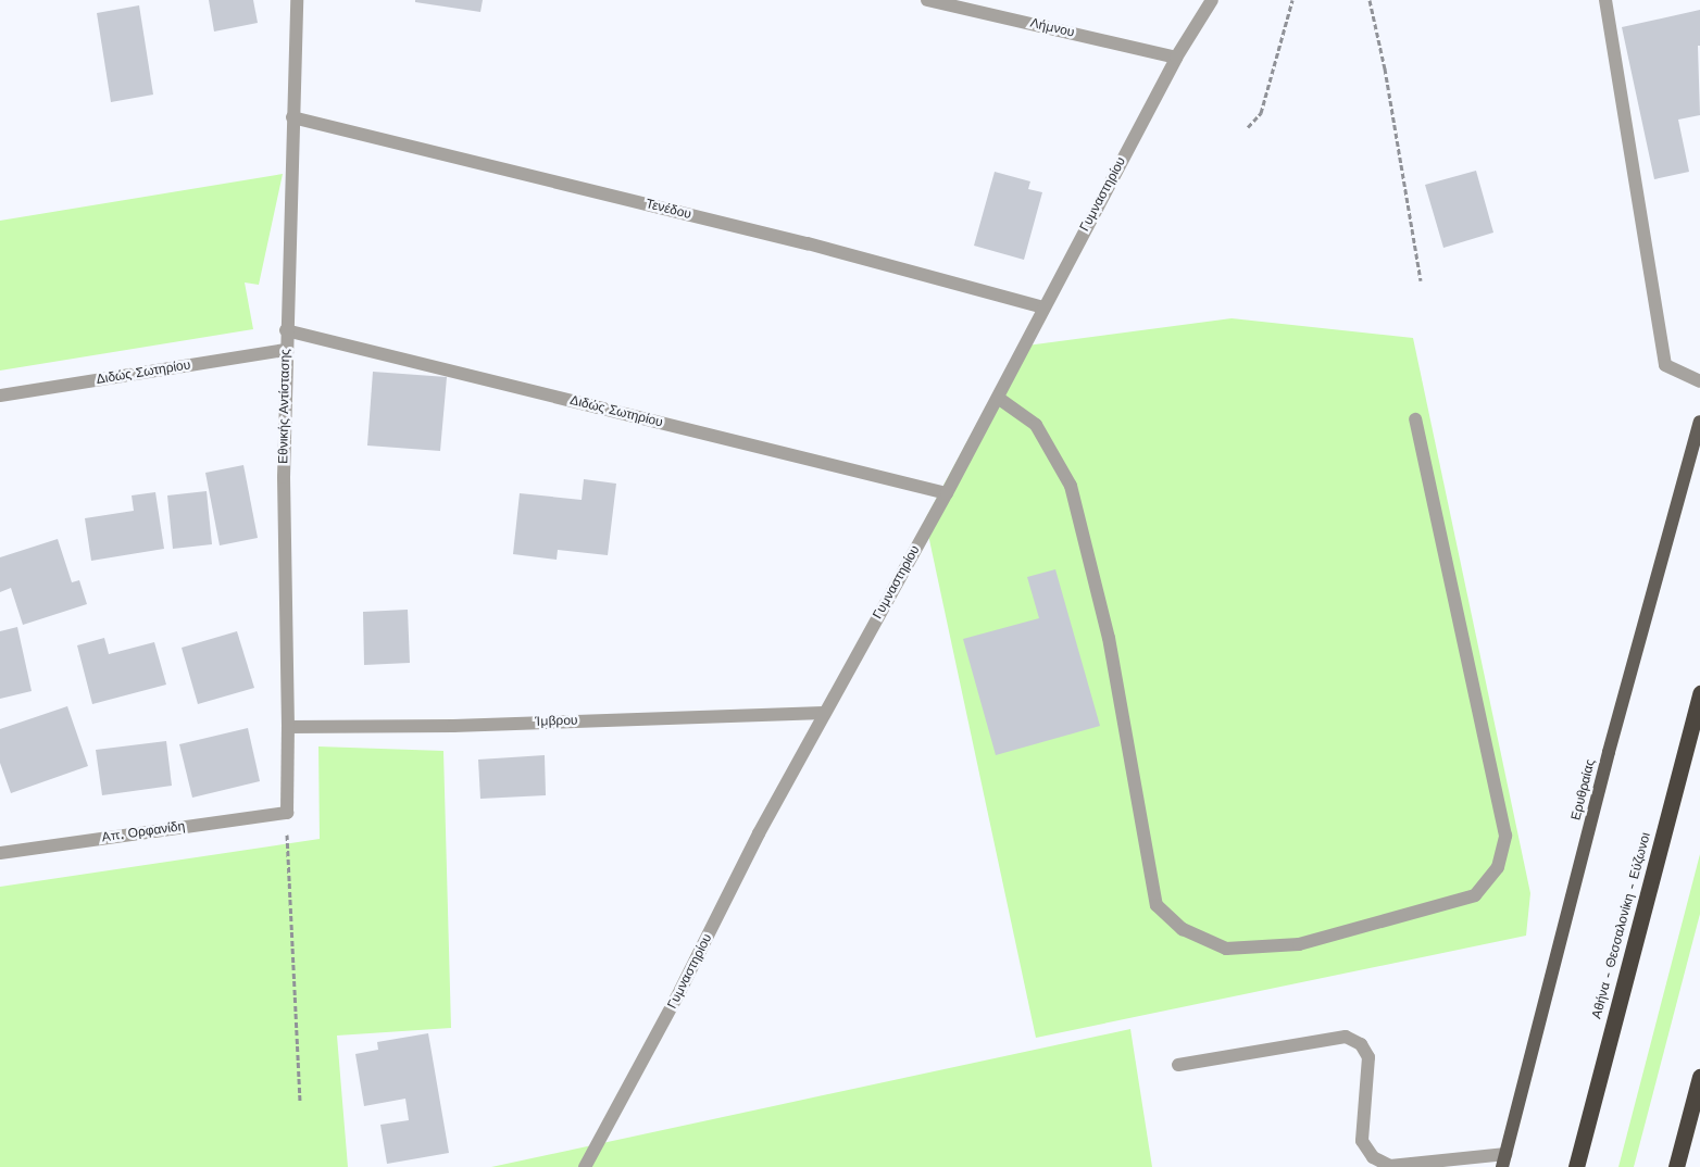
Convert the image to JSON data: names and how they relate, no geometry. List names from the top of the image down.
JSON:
{
  "streets": {
    "highway": ["Αθήνα - Θεσσαλονίκη - Εύζωνοι"],
    "main road": ["Ερυθραίας"],
    "street": [
      "Λήμνου",
      "Γυμναστηρίου",
      "Τενέδου",
      "Διδώς Σωτηρίου",
      "Εθνικής Αντίστασης",
      "Ίμβρου",
      "Απ. Ορφανίδη"
    ]
  },
  "crossings": [
    ["Λήμνου", "Γυμναστηρίου"],
    ["Γυμναστηρίου", "Τενέδου"],
    ["Γυμναστηρίου", "Διδώς Σωτηρίου"],
    ["Γυμναστηρίου", "Ίμβρου"],
    ["Τενέδου", "Εθνικής Αντίστασης"],
    ["Διδώς Σωτηρίου", "Εθνικής Αντίστασης"],
    ["Εθνικής Αντίστασης", "Ίμβρου"],
    ["Εθνικής Αντίστασης", "Απ. Ορφανίδη"]
  ]
}
